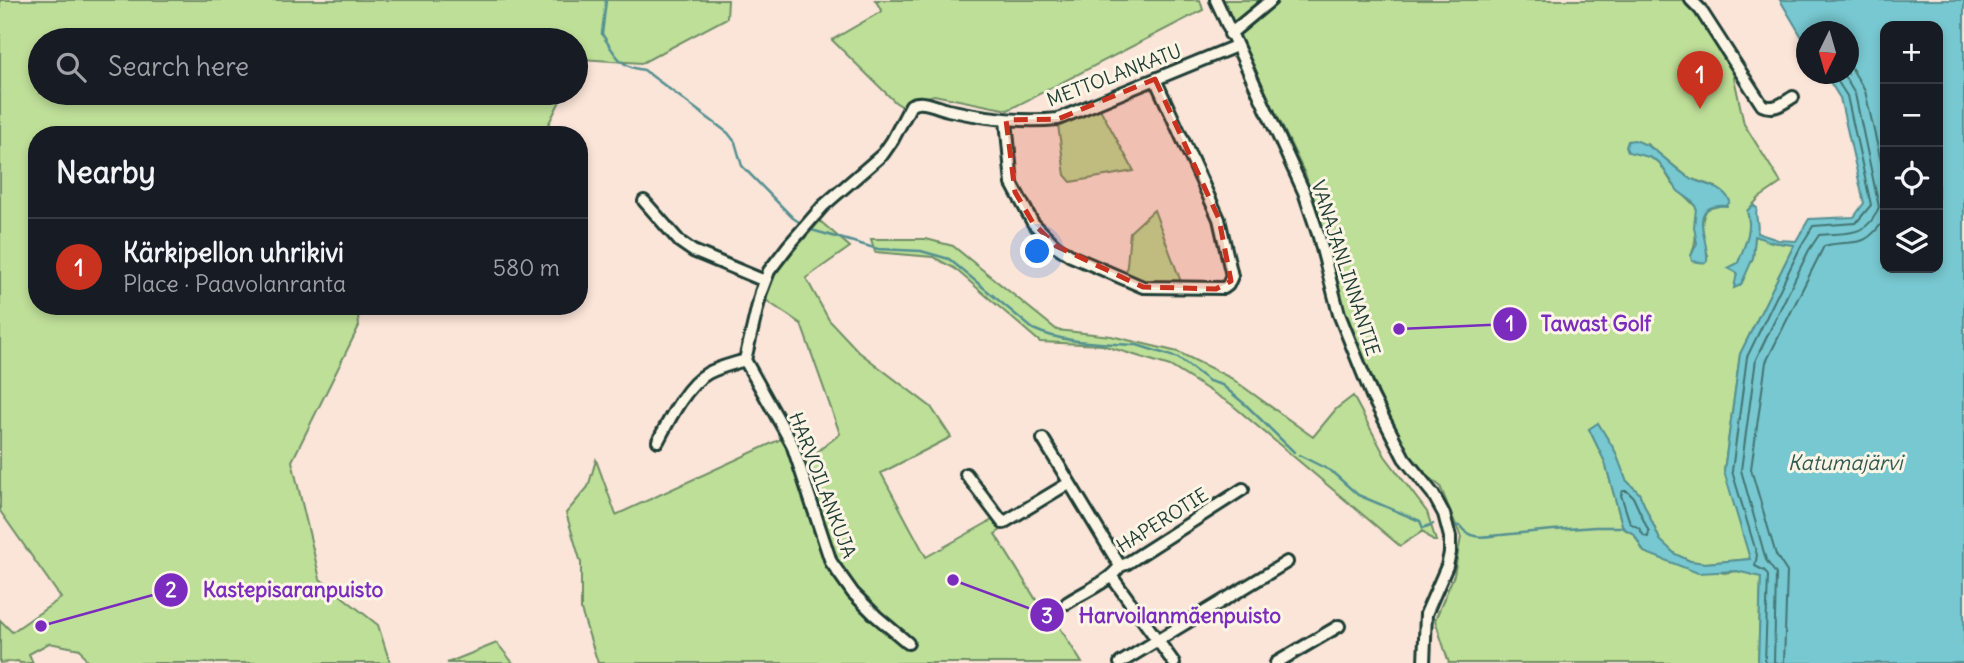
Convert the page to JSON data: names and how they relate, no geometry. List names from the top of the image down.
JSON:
{
  "streets": {
    "street": [
      "METTOLANKATU",
      "VANAJANLINNANTIE",
      "HARVOILANKUJA",
      "HAPEROTIE"
    ]
  },
  "crossings": [
    ["METTOLANKATU", "VANAJANLINNANTIE"]
  ],
  "water": ["Katumajärvi"],
  "places": ["Tawast Golf", "Harvoilanmäenpuisto", "Kastepisaranpuisto"],
  "north": "bottom",
  "page": {
    "map_buttons": ["+", "−"],
    "search": "Search here",
    "pins": "1",
    "heading": "Nearby",
    "list": [
      {
        "mark": "1",
        "name": "Kärkipellon uhrikivi",
        "note": "Place · Paavolanranta",
        "value": "580 m"
      }
    ]
  }
}
